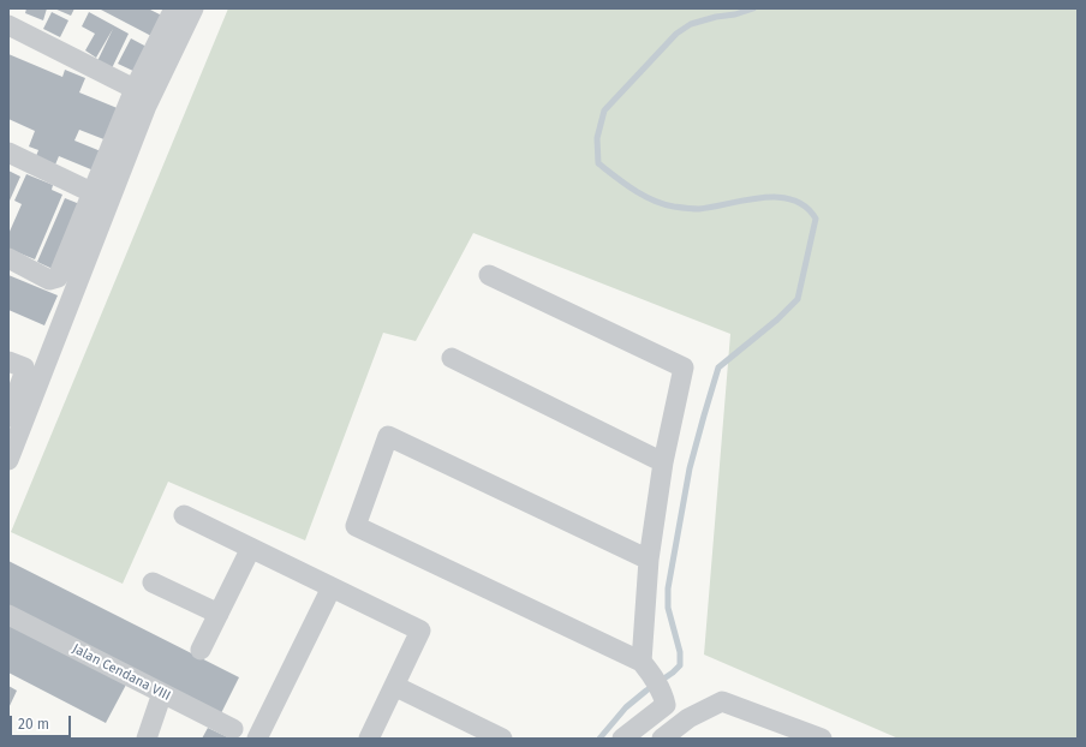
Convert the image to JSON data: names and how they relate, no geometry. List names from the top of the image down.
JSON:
{
  "streets": {
    "street": ["Jalan Cendana VIII"]
  },
  "scale_bar": "20 m"
}
